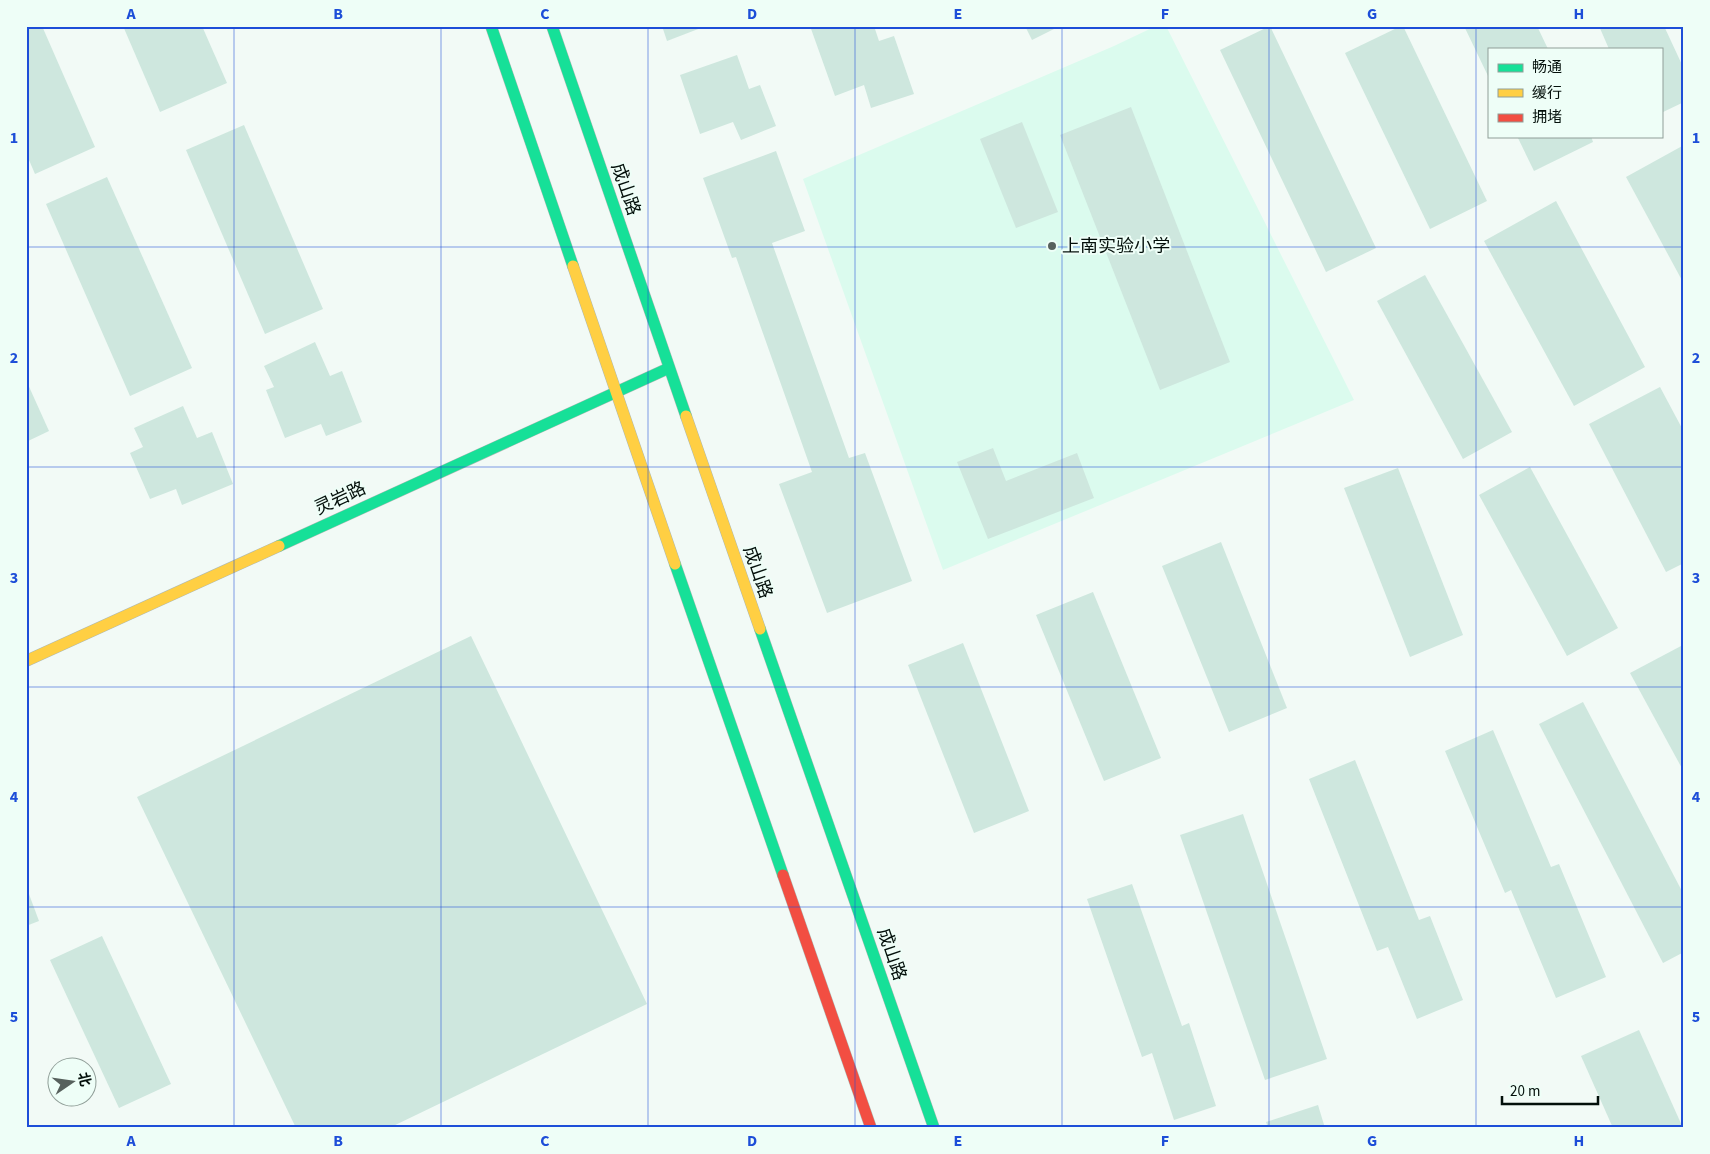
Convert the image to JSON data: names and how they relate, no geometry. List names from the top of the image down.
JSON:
{
  "streets": {
    "main road": ["成山路", "灵岩路"]
  },
  "crossings": [
    ["成山路", "灵岩路"]
  ],
  "places": ["上南实验小学"],
  "legend": ["畅通", "缓行", "拥堵"],
  "scale_bar": "20 m",
  "north": "right",
  "grid": {
    "columns": [
      "A",
      "B",
      "C",
      "D",
      "E",
      "F",
      "G",
      "H"
    ],
    "rows": [
      "1",
      "2",
      "3",
      "4",
      "5"
    ]
  }
}
